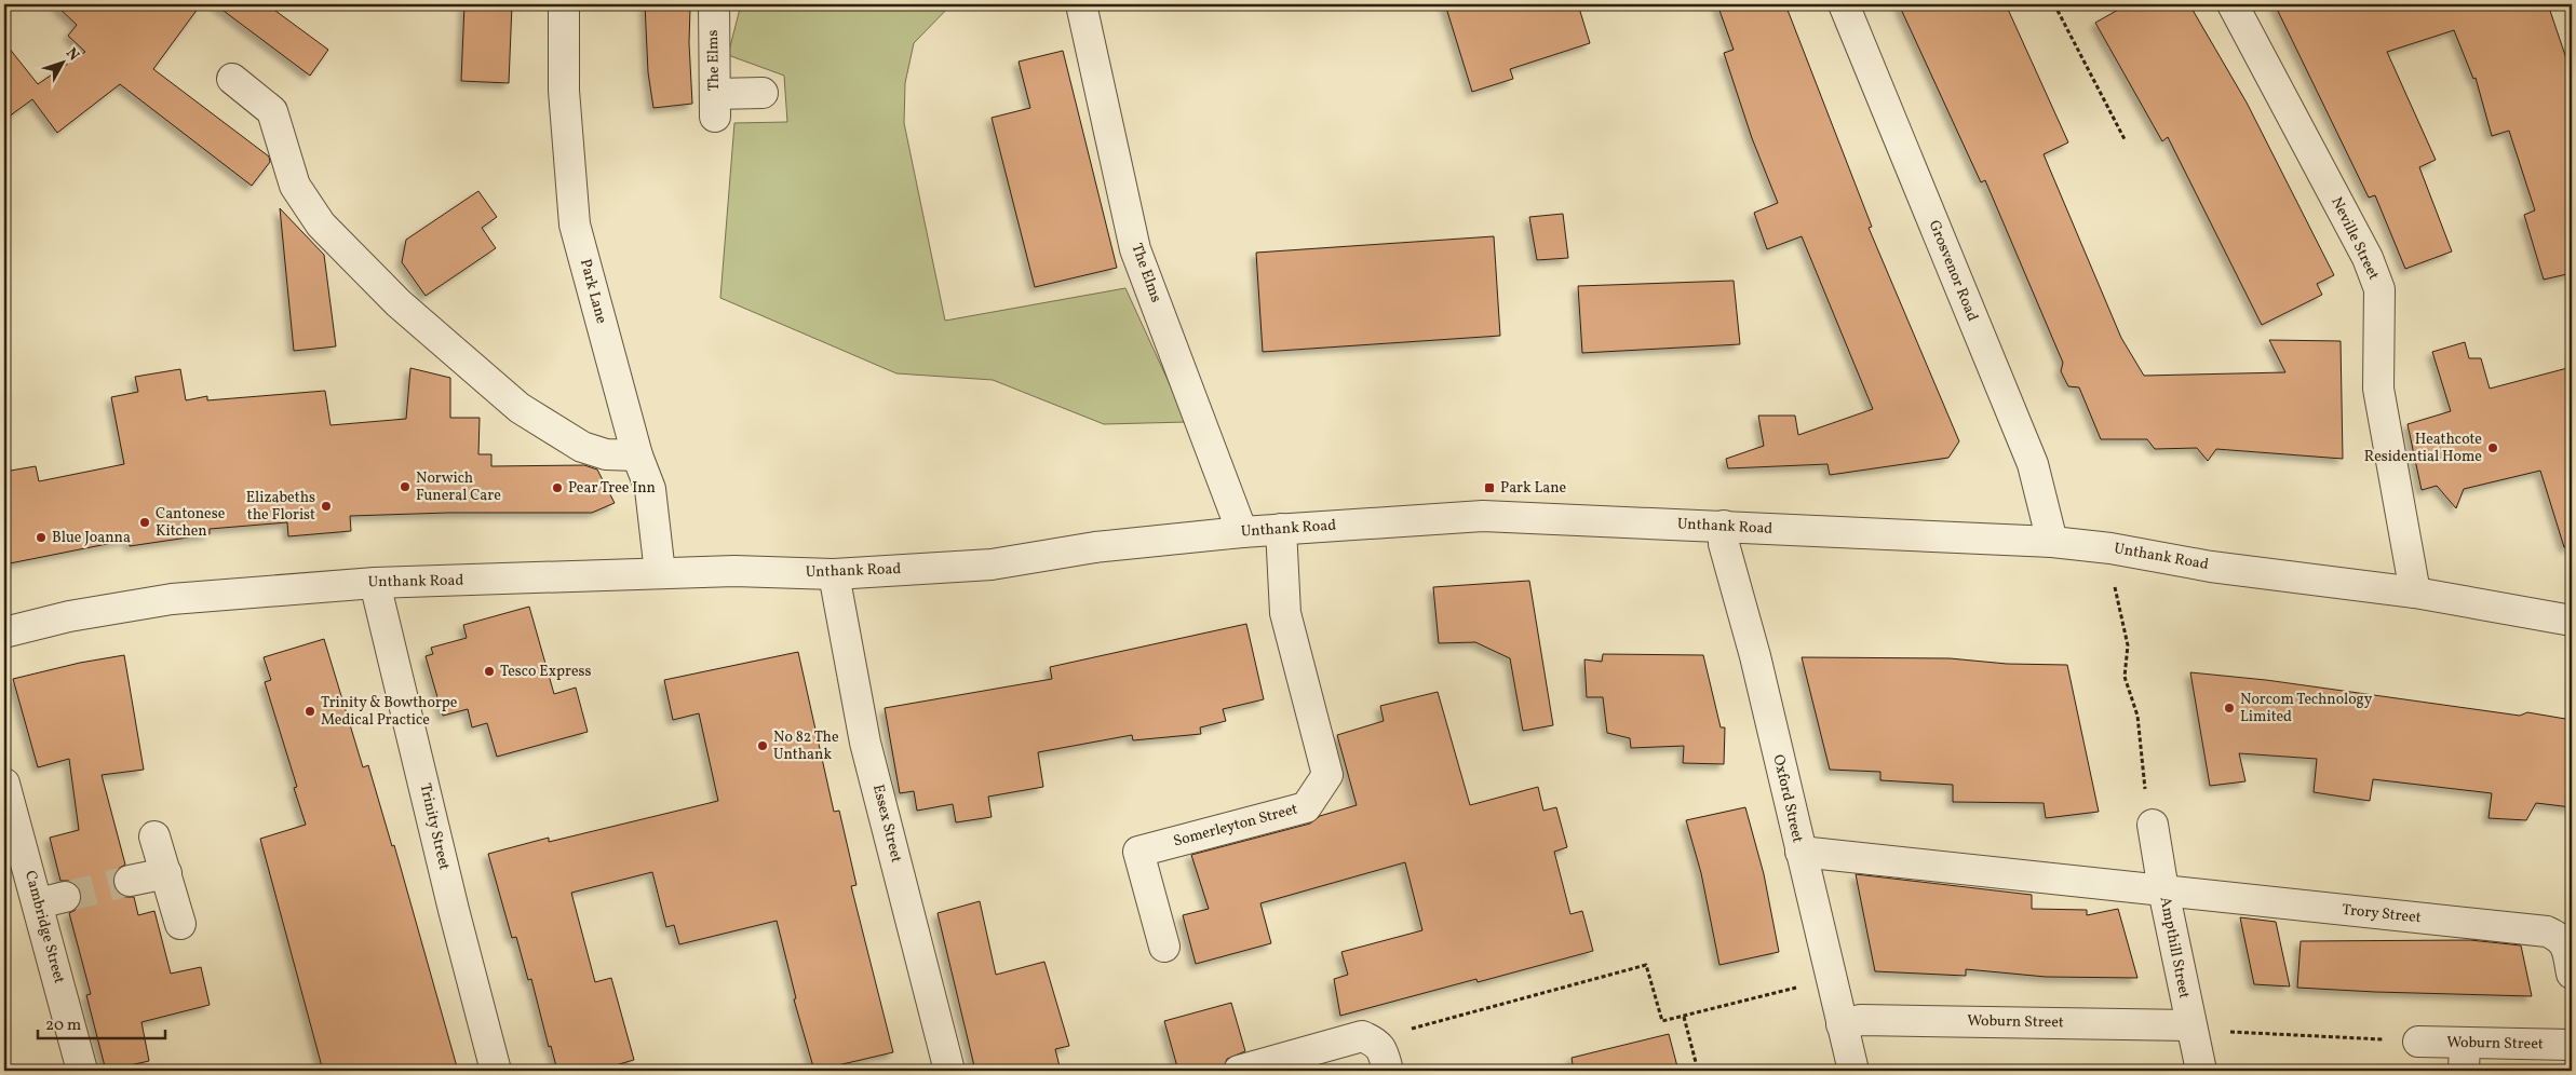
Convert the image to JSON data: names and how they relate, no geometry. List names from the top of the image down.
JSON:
{
  "streets": {
    "street": [
      "The Elms",
      "Neville Street",
      "Grosvenor Road",
      "Park Lane",
      "Unthank Road",
      "Oxford Street",
      "Essex Street",
      "Somerleyton Street",
      "Trinity Street",
      "Trory Street",
      "Cambridge Street",
      "Ampthill Street",
      "Woburn Street"
    ]
  },
  "crossings": [
    ["The Elms", "Unthank Road"],
    ["Neville Street", "Unthank Road"],
    ["Grosvenor Road", "Unthank Road"],
    ["Park Lane", "Unthank Road"],
    ["Unthank Road", "Oxford Street"],
    ["Unthank Road", "Essex Street"],
    ["Unthank Road", "Somerleyton Street"],
    ["Unthank Road", "Trinity Street"],
    ["Oxford Street", "Trory Street"],
    ["Oxford Street", "Woburn Street"],
    ["Trory Street", "Ampthill Street"],
    ["Ampthill Street", "Woburn Street"]
  ],
  "places": {
    "other": [
      "Heathcote Residential Home",
      "Norwich Funeral Care",
      "Pear Tree Inn",
      "Elizabeths the Florist",
      "Cantonese Kitchen",
      "Blue Joanna",
      "Tesco Express",
      "Norcom Technology Limited",
      "Trinity & Bowthorpe Medical Practice",
      "No 82 The Unthank"
    ],
    "transit": ["Park Lane"]
  },
  "scale_bar": "20 m",
  "north": "top right"
}
